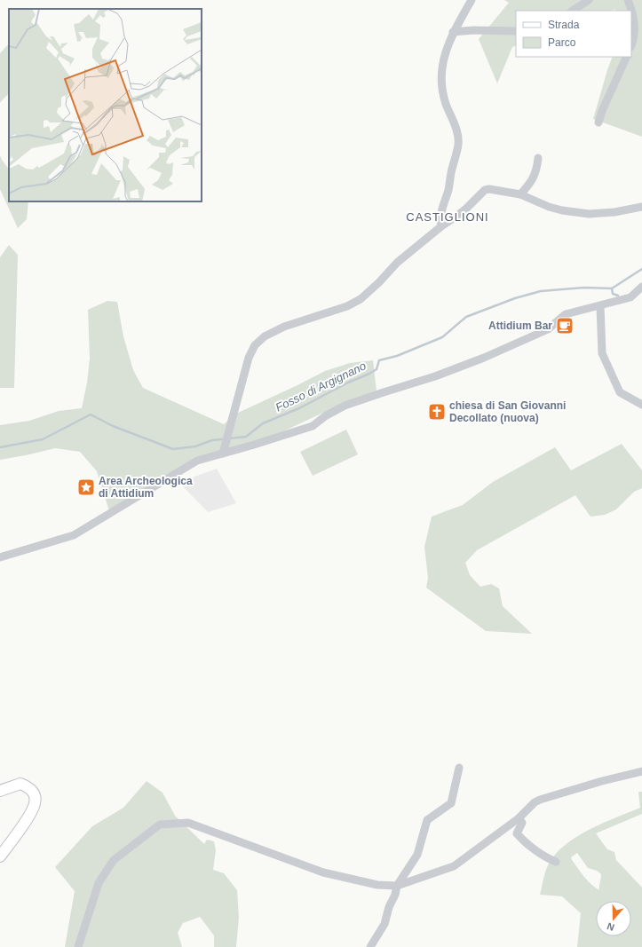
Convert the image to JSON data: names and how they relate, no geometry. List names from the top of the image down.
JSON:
{
  "districts": ["CASTIGLIONI"],
  "water": ["Fosso di Argignano"],
  "places": {
    "cafe": ["Attidium Bar"],
    "church": ["chiesa di San Giovanni Decollato (nuova)"],
    "place": ["Area Archeologica di Attidium"]
  },
  "legend": ["Strada", "Parco"],
  "north": "bottom"
}
